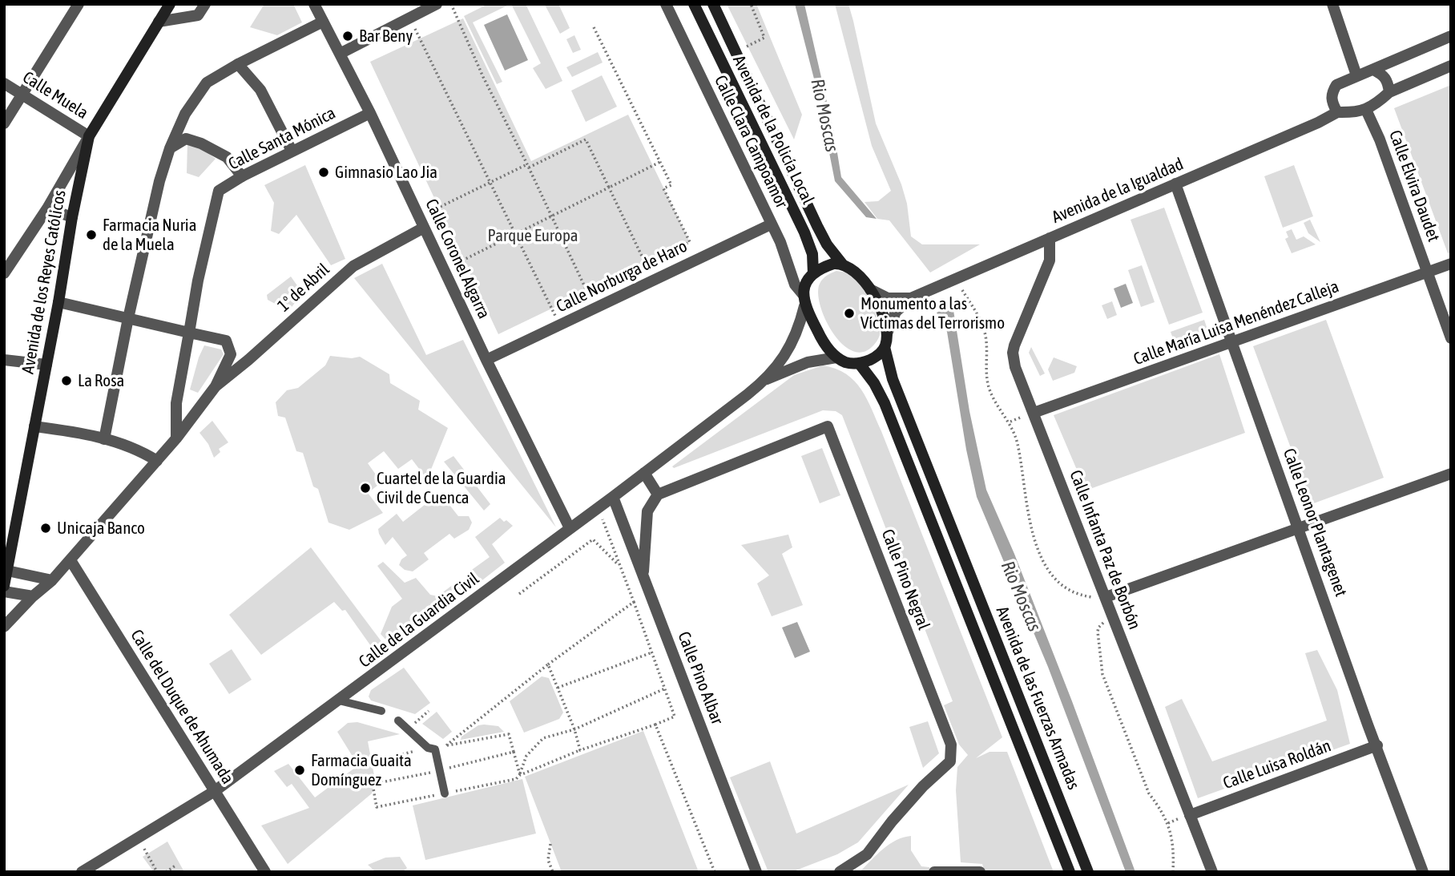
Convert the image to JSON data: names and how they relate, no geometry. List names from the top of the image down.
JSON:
{
  "streets": {
    "main road": ["Avenida de la Policía Local", "Avenida de los Reyes Católicos", "Avenida de las Fuerzas Armadas"],
    "street": [
      "Calle Muela",
      "Calle Santa Mónica",
      "Calle Clara Campoamor",
      "Calle Elvira Daudet",
      "Avenida de la Igualdad",
      "Calle Coronel Algarra",
      "Calle Norburga de Haro",
      "1º de Abril",
      "Calle María Luisa Menéndez Calleja",
      "Calle Leonor Plantagenet",
      "Calle Infanta Paz de Borbón",
      "Calle Pino Negral",
      "Calle de la Guardia Civil",
      "Calle Pino Albar",
      "Calle del Duque de Ahumada",
      "Calle Luisa Roldán"
    ]
  },
  "crossings": [
    ["Calle Muela", "Avenida de los Reyes Católicos"],
    ["Avenida de la Policía Local", "Calle Clara Campoamor"],
    ["Avenida de la Policía Local", "Avenida de la Igualdad"],
    ["Avenida de la Policía Local", "Calle de la Guardia Civil"],
    ["Avenida de la Policía Local", "Avenida de las Fuerzas Armadas"],
    ["Calle Santa Mónica", "Calle Coronel Algarra"],
    ["Calle Clara Campoamor", "Avenida de la Igualdad"],
    ["Calle Clara Campoamor", "Calle Norburga de Haro"],
    ["Calle Clara Campoamor", "Calle de la Guardia Civil"],
    ["Calle Clara Campoamor", "Avenida de las Fuerzas Armadas"],
    ["Calle Elvira Daudet", "Calle María Luisa Menéndez Calleja"],
    ["Avenida de la Igualdad", "Calle Leonor Plantagenet"],
    ["Avenida de la Igualdad", "Calle Infanta Paz de Borbón"],
    ["Avenida de la Igualdad", "Calle de la Guardia Civil"],
    ["Avenida de la Igualdad", "Avenida de las Fuerzas Armadas"],
    ["Calle Coronel Algarra", "Calle Norburga de Haro"],
    ["Calle Coronel Algarra", "1º de Abril"],
    ["Calle Coronel Algarra", "Calle de la Guardia Civil"],
    ["Calle María Luisa Menéndez Calleja", "Calle Leonor Plantagenet"],
    ["Calle María Luisa Menéndez Calleja", "Calle Infanta Paz de Borbón"],
    ["Calle Leonor Plantagenet", "Calle Luisa Roldán"],
    ["Calle Infanta Paz de Borbón", "Calle Luisa Roldán"],
    ["Calle de la Guardia Civil", "Calle Pino Albar"],
    ["Calle de la Guardia Civil", "Avenida de las Fuerzas Armadas"],
    ["Calle de la Guardia Civil", "Calle del Duque de Ahumada"]
  ],
  "water": ["Rio Moscas"],
  "parks": ["Parque Europa"],
  "places": [
    "Bar Beny",
    "Gimnasio Lao Jia",
    "Farmacia Nuria de la Muela",
    "Monumento a las Víctimas del Terrorismo",
    "La Rosa",
    "Cuartel de la Guardia Civil de Cuenca",
    "Unicaja Banco",
    "Farmacia Guaita Domínguez"
  ]
}
